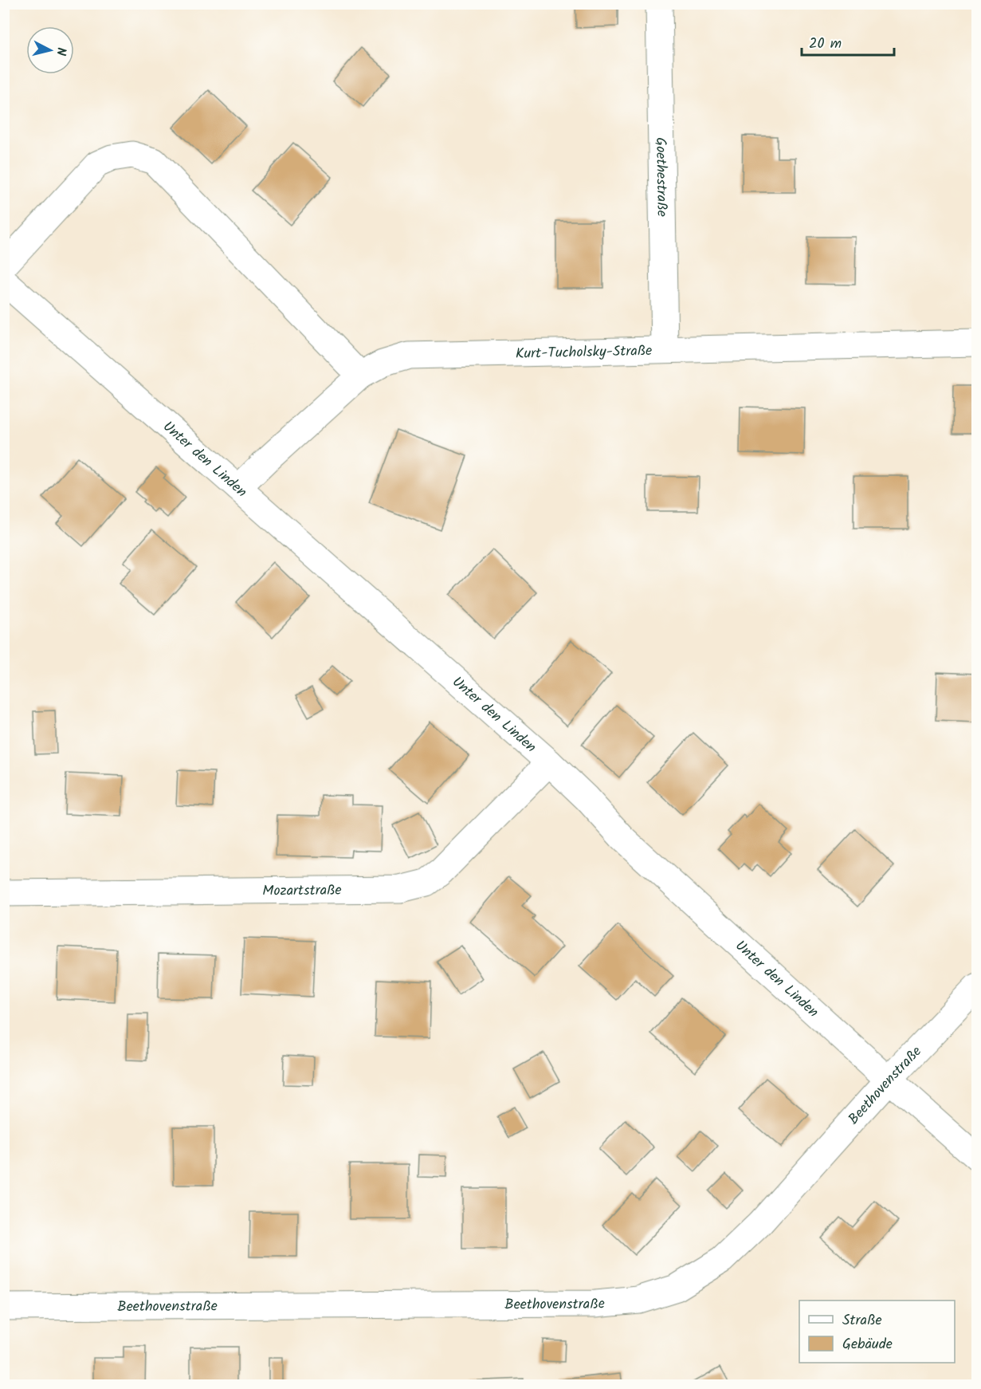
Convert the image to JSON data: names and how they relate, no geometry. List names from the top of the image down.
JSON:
{
  "streets": {
    "street": [
      "Goethestraße",
      "Kurt-Tucholsky-Straße",
      "Unter den Linden",
      "Mozartstraße",
      "Beethovenstraße"
    ]
  },
  "crossings": [
    ["Goethestraße", "Kurt-Tucholsky-Straße"],
    ["Kurt-Tucholsky-Straße", "Unter den Linden"],
    ["Unter den Linden", "Mozartstraße"],
    ["Unter den Linden", "Beethovenstraße"]
  ],
  "legend": ["Straße", "Gebäude"],
  "scale_bar": "20 m",
  "north": "right"
}
